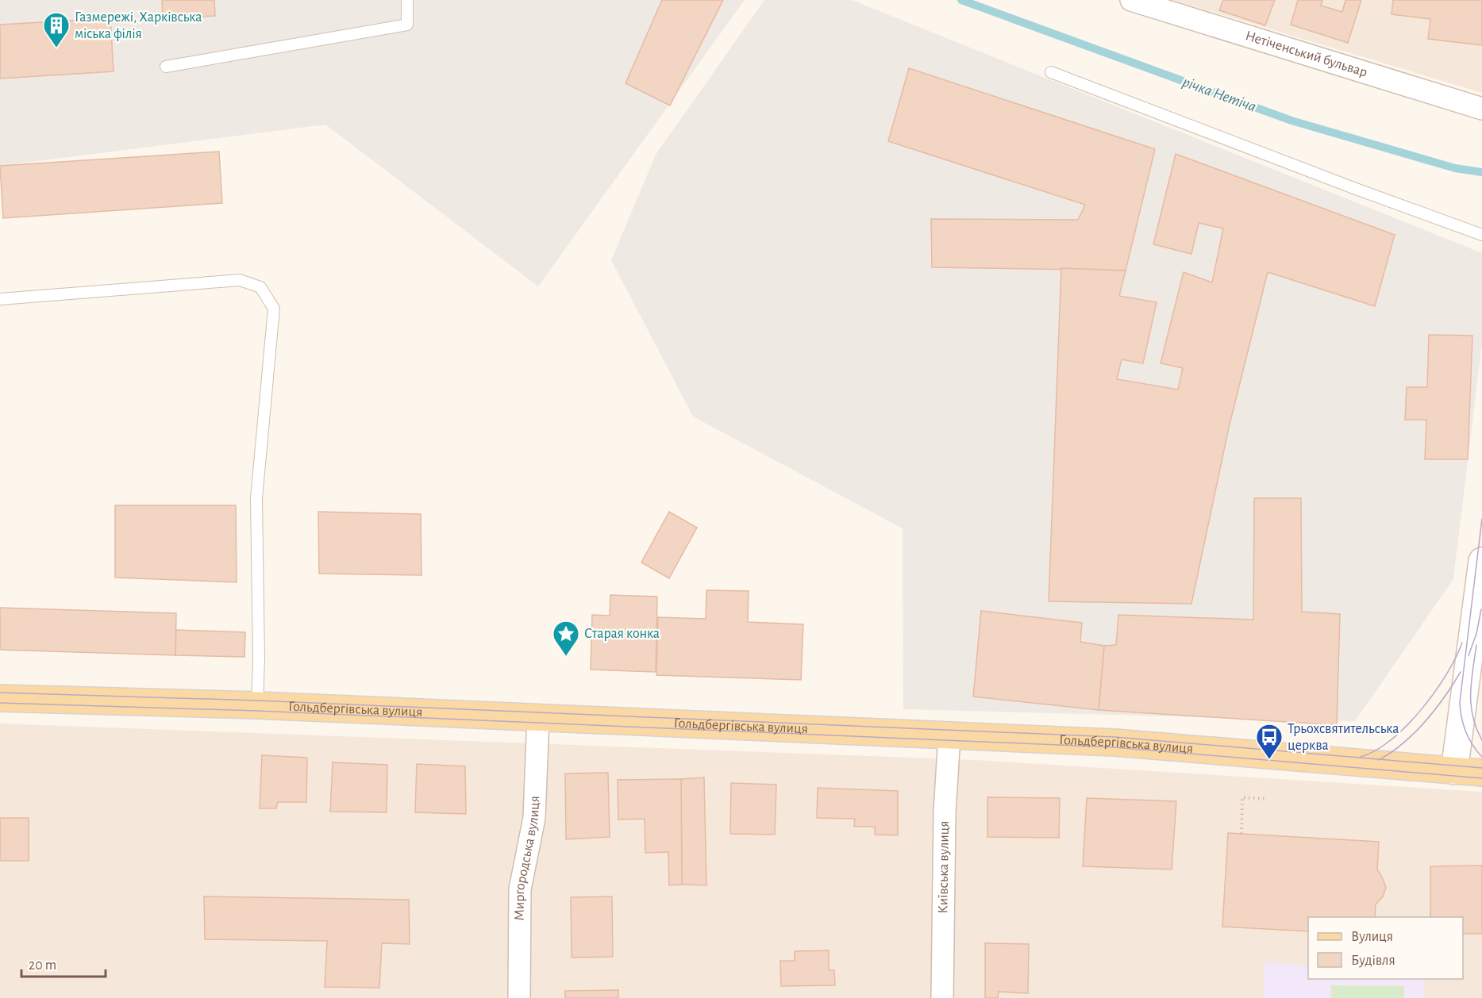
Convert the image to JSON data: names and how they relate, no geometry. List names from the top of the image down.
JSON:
{
  "streets": {
    "main road": ["Гольдбергівська вулиця"],
    "street": ["Нетіченський бульвар", "Миргородська вулиця", "Київська вулиця"]
  },
  "crossings": [
    ["Гольдбергівська вулиця", "Миргородська вулиця"],
    ["Гольдбергівська вулиця", "Київська вулиця"]
  ],
  "water": ["річка Нетіча"],
  "places": {
    "building": ["Газмережі, Харківська міська філія"],
    "place": ["Старая конка"],
    "bus stop": ["Трьохсвятительська церква"]
  },
  "legend": ["Вулиця", "Будівля"],
  "scale_bar": "20 m"
}
